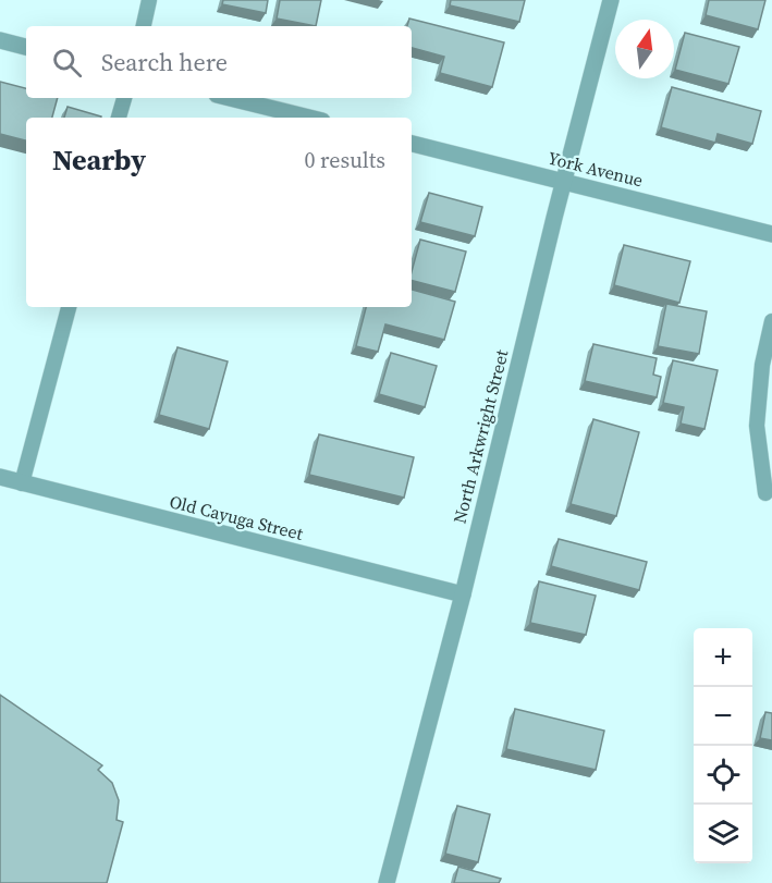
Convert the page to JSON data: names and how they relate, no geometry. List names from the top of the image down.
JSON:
{
  "streets": {
    "street": ["York Avenue", "North Arkwright Street", "Old Cayuga Street"]
  },
  "crossings": [
    ["York Avenue", "North Arkwright Street"],
    ["North Arkwright Street", "Old Cayuga Street"]
  ],
  "north": "top",
  "page": {
    "search": "Search here",
    "heading": ["Nearby", "0 results"],
    "map_buttons": ["+", "−"]
  }
}
